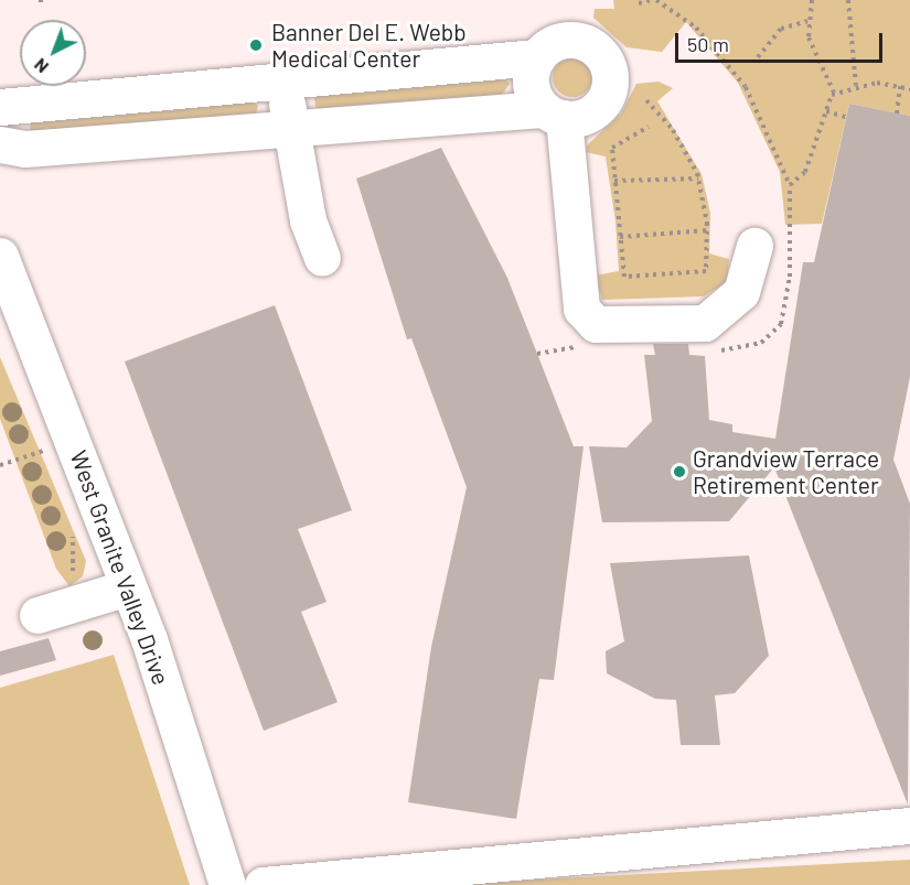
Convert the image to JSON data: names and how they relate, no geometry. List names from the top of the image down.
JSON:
{
  "streets": {
    "street": ["West Granite Valley Drive"]
  },
  "places": ["Banner Del E. Webb Medical Center", "Grandview Terrace Retirement Center"],
  "scale_bar": "50 m",
  "north": "bottom left"
}
